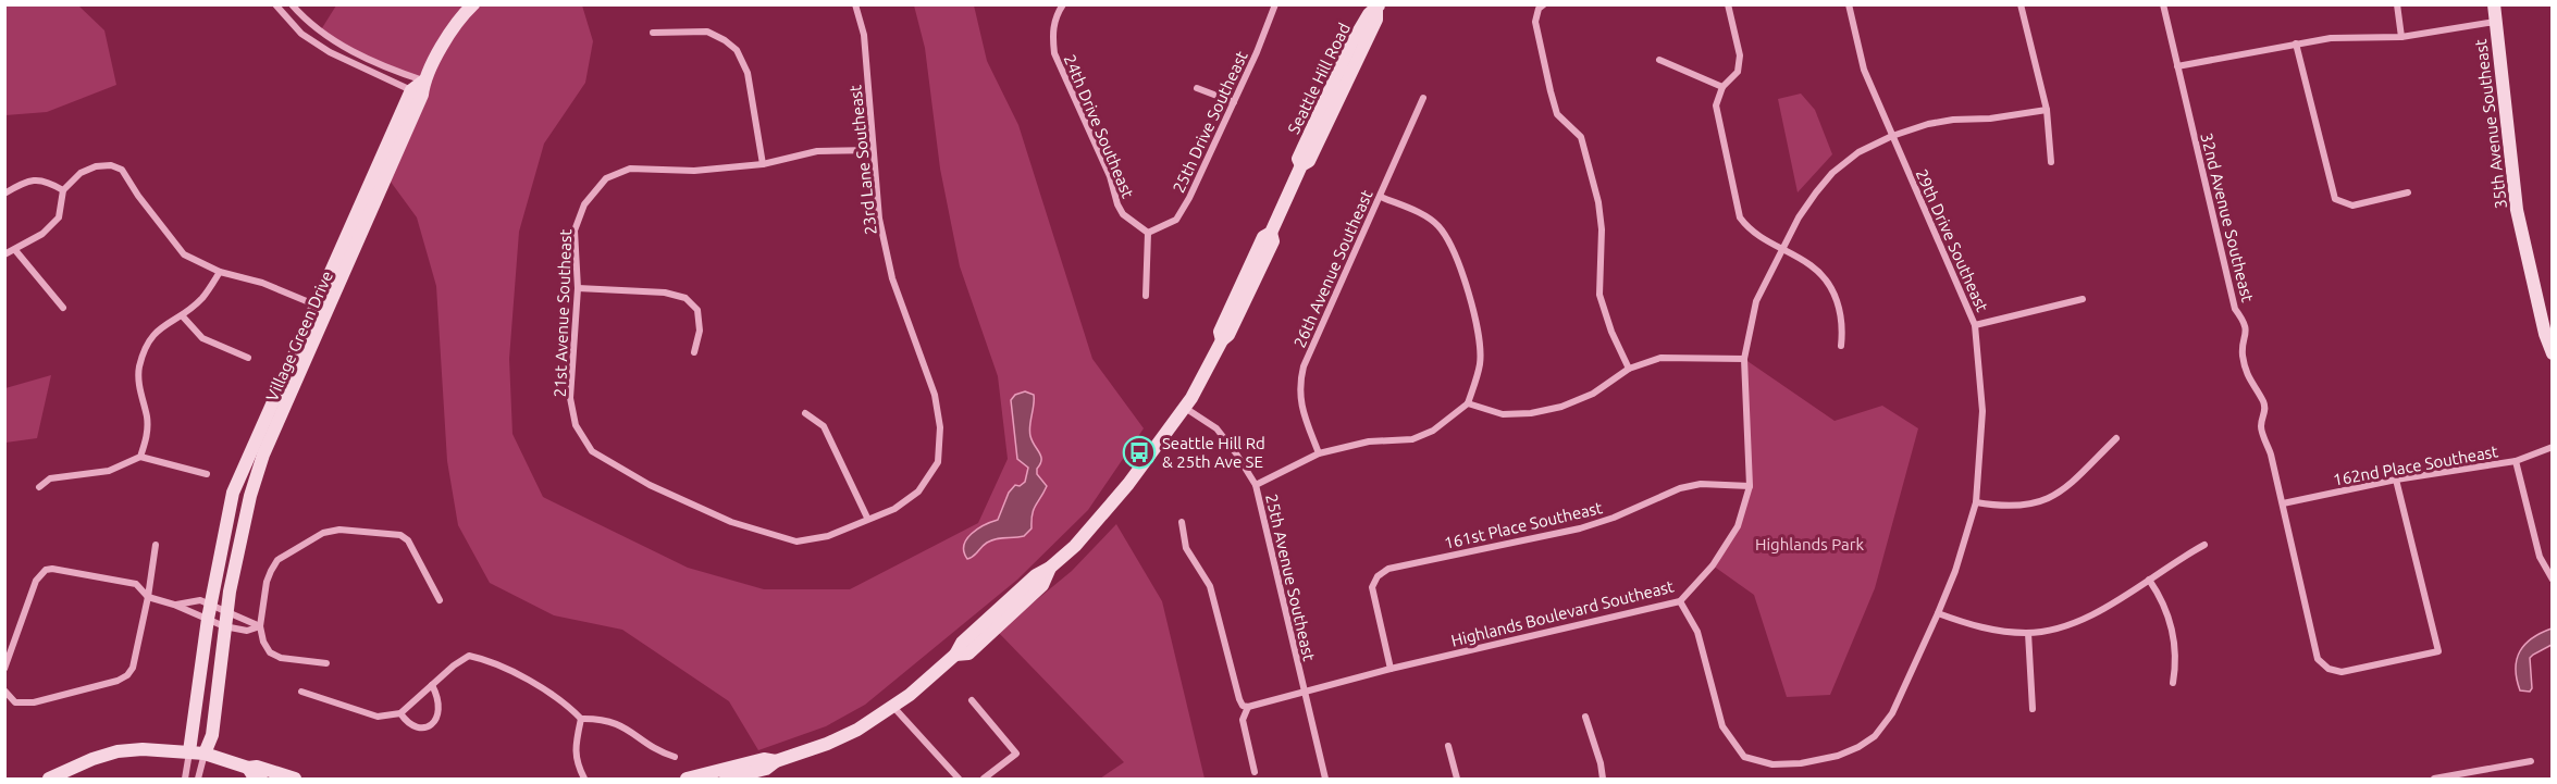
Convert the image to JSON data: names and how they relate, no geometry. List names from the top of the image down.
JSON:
{
  "streets": {
    "street": [
      "Seattle Hill Road",
      "25th Drive Southeast",
      "35th Avenue Southeast",
      "24th Drive Southeast",
      "23rd Lane Southeast",
      "32nd Avenue Southeast",
      "29th Drive Southeast",
      "26th Avenue Southeast",
      "21st Avenue Southeast",
      "Village Green Drive",
      "162nd Place Southeast",
      "161st Place Southeast",
      "25th Avenue Southeast",
      "Highlands Boulevard Southeast"
    ]
  },
  "crossings": [
    ["Seattle Hill Road", "25th Avenue Southeast"],
    ["25th Drive Southeast", "24th Drive Southeast"],
    ["23rd Lane Southeast", "21st Avenue Southeast"],
    ["32nd Avenue Southeast", "162nd Place Southeast"],
    ["29th Drive Southeast", "Highlands Boulevard Southeast"],
    ["161st Place Southeast", "Highlands Boulevard Southeast"],
    ["25th Avenue Southeast", "Highlands Boulevard Southeast"]
  ],
  "parks": ["Highlands Park"],
  "places": {
    "bus stop": ["Seattle Hill Rd & 25th Ave SE"]
  }
}
